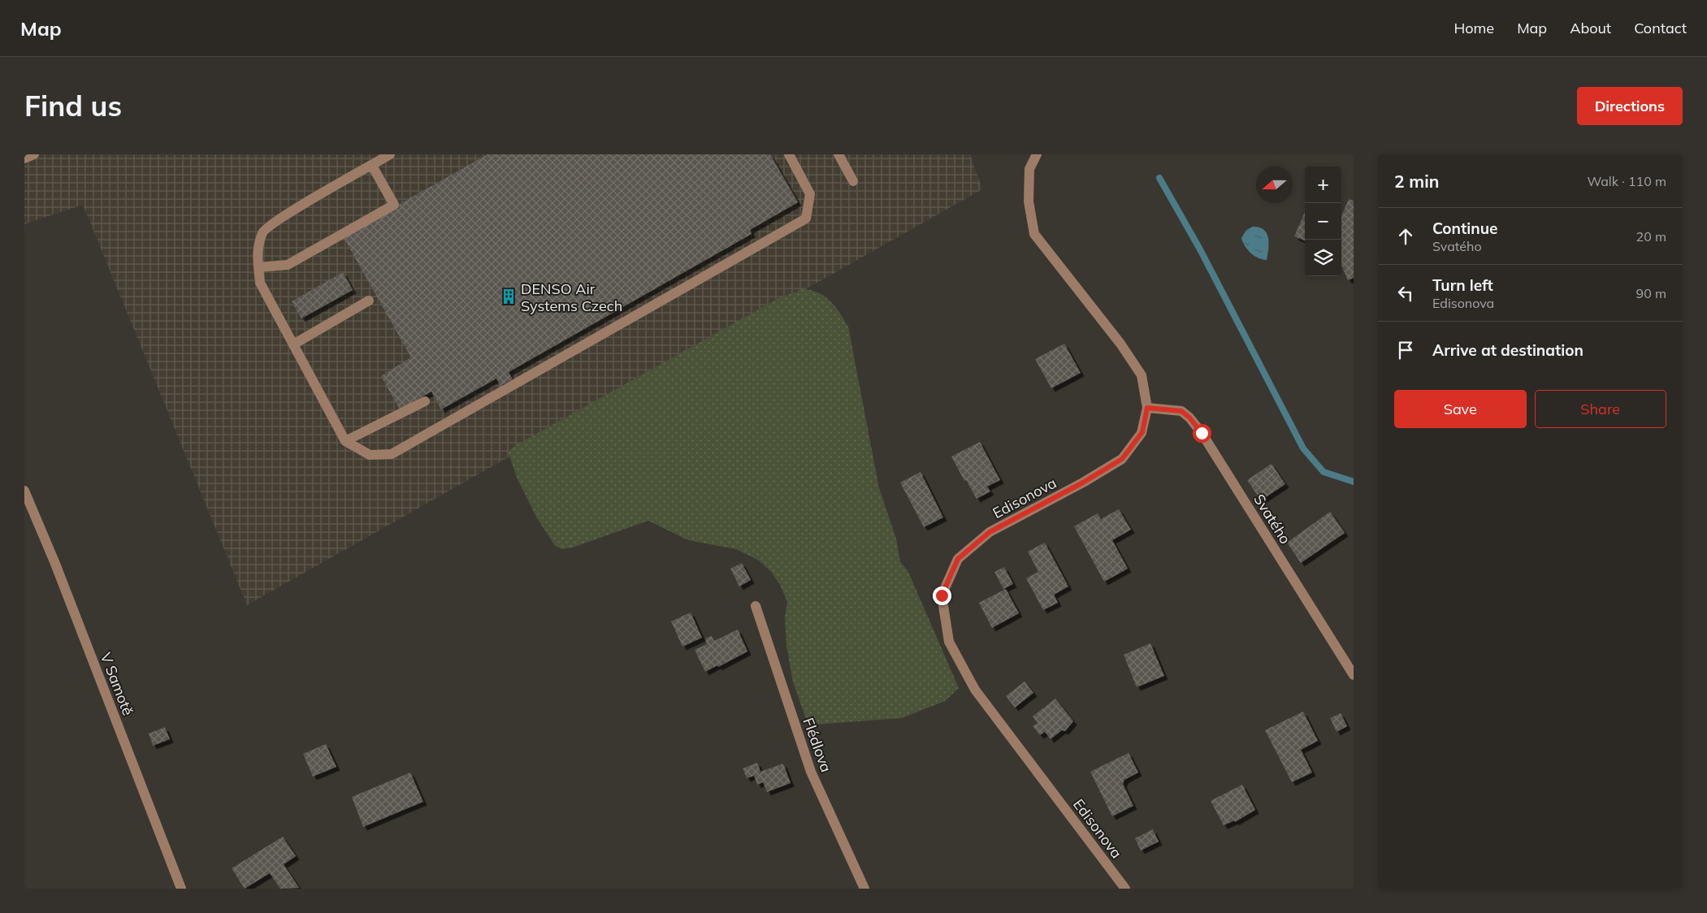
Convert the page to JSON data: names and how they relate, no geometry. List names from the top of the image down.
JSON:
{
  "streets": {
    "street": [
      "Edisonova",
      "Svatého",
      "V Samotě",
      "Flédlova"
    ]
  },
  "crossings": [
    ["Edisonova", "Svatého"]
  ],
  "places": {
    "building": ["DENSO Air Systems Czech"]
  },
  "north": "left",
  "page": {
    "header": "Map",
    "nav": [
      "Home",
      "Map",
      "About",
      "Contact"
    ],
    "buttons": [
      "Directions",
      ["Save", "Share"]
    ],
    "title": "Find us",
    "heading": ["2 min", "Walk · 110 m"],
    "map_buttons": ["+", "−"],
    "list": [
      ["Continue", "Svatého", "20 m"],
      ["Turn left", "Edisonova", "90 m"],
      "Arrive at destination"
    ]
  }
}
